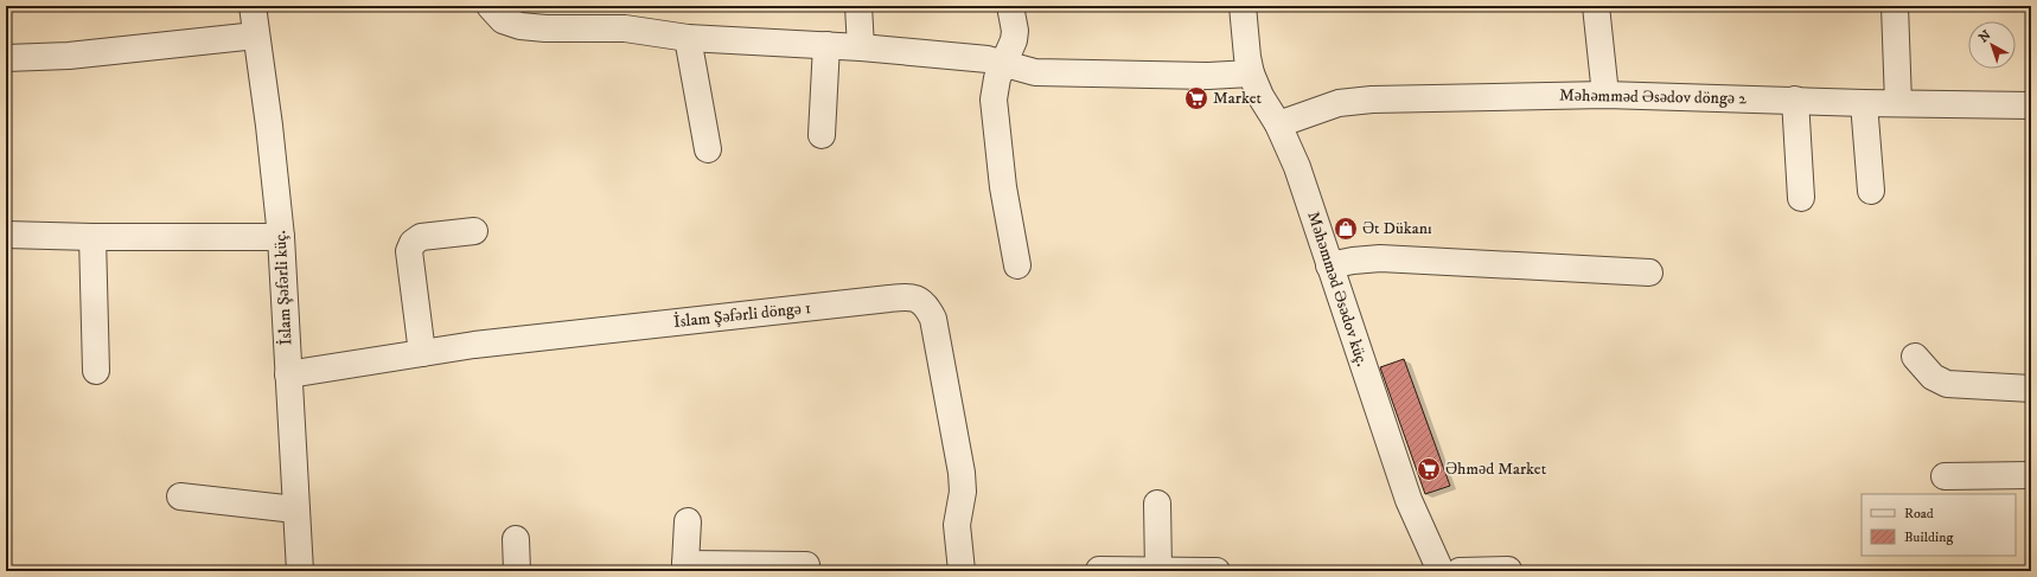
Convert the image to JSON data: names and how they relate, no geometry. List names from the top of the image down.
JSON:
{
  "streets": {
    "street": [
      "Məhəmməd Əsədov döngə 2",
      "İslam Şəfərli küç.",
      "Məhəmməd Əsədov küç.",
      "İslam Şəfərli döngə 1"
    ]
  },
  "crossings": [
    ["Məhəmməd Əsədov döngə 2", "Məhəmməd Əsədov küç."],
    ["İslam Şəfərli küç.", "İslam Şəfərli döngə 1"]
  ],
  "places": {
    "supermarket": ["Market", "Əhməd Market"],
    "shop": ["Ət Dükanı"]
  },
  "legend": ["Road", "Building"],
  "north": "top left"
}
